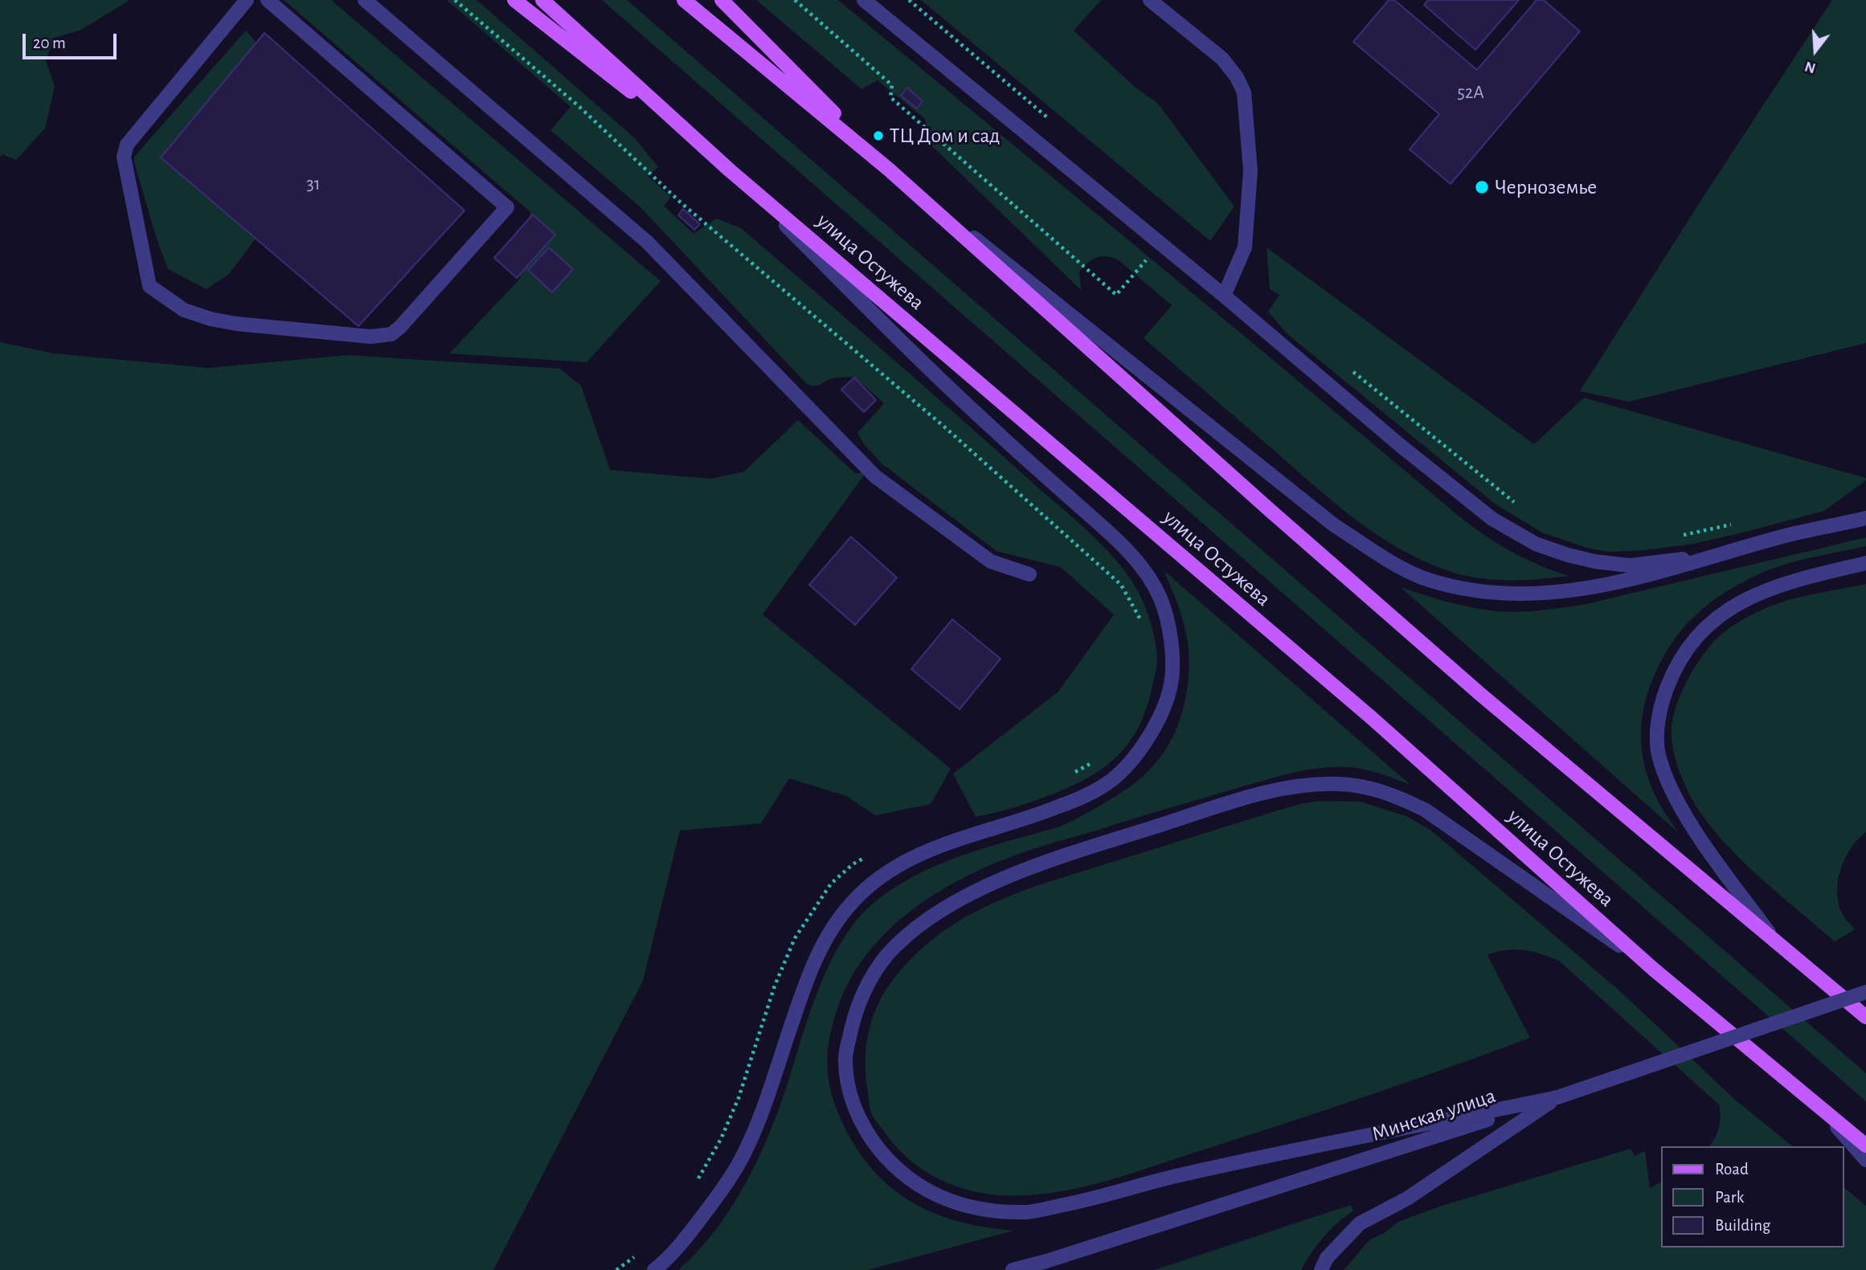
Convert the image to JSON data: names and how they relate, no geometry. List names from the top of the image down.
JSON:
{
  "streets": {
    "main road": ["улица Остужева"],
    "street": ["Минская улица"]
  },
  "places": ["ТЦ Дом и сад", "Черноземье"],
  "house_numbers": ["52А", "31"],
  "legend": ["Road", "Park", "Building"],
  "scale_bar": "20 m",
  "north": "bottom"
}
